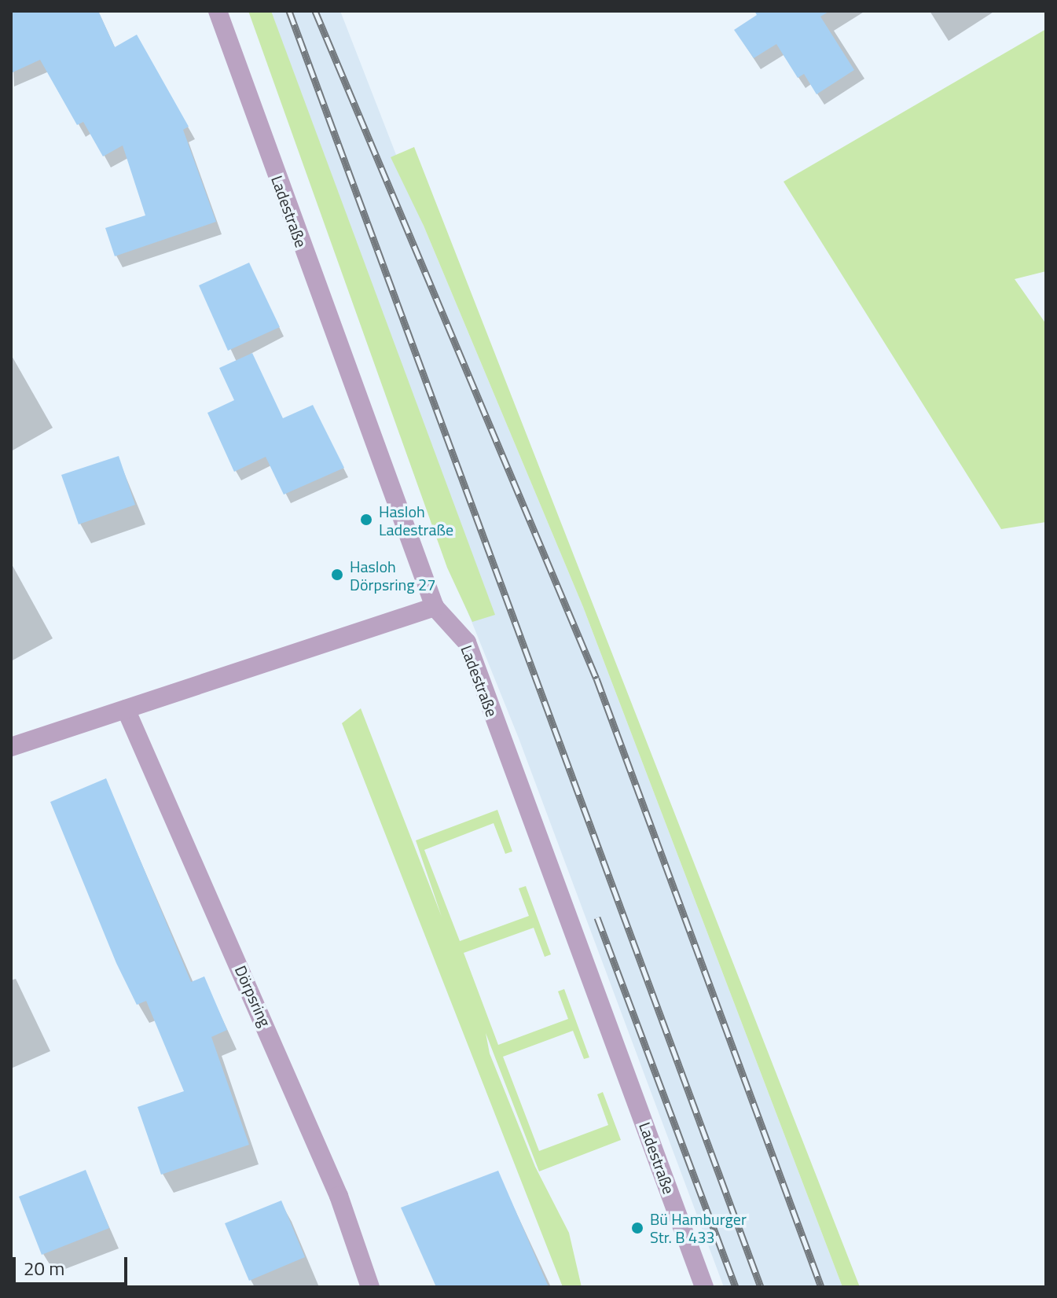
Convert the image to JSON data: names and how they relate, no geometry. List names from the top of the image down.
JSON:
{
  "streets": {
    "street": ["Ladestraße", "Dörpsring"]
  },
  "places": ["Hasloh Ladestraße", "Hasloh Dörpsring 27", "Bü Hamburger Str. B 433"],
  "scale_bar": "20 m"
}
